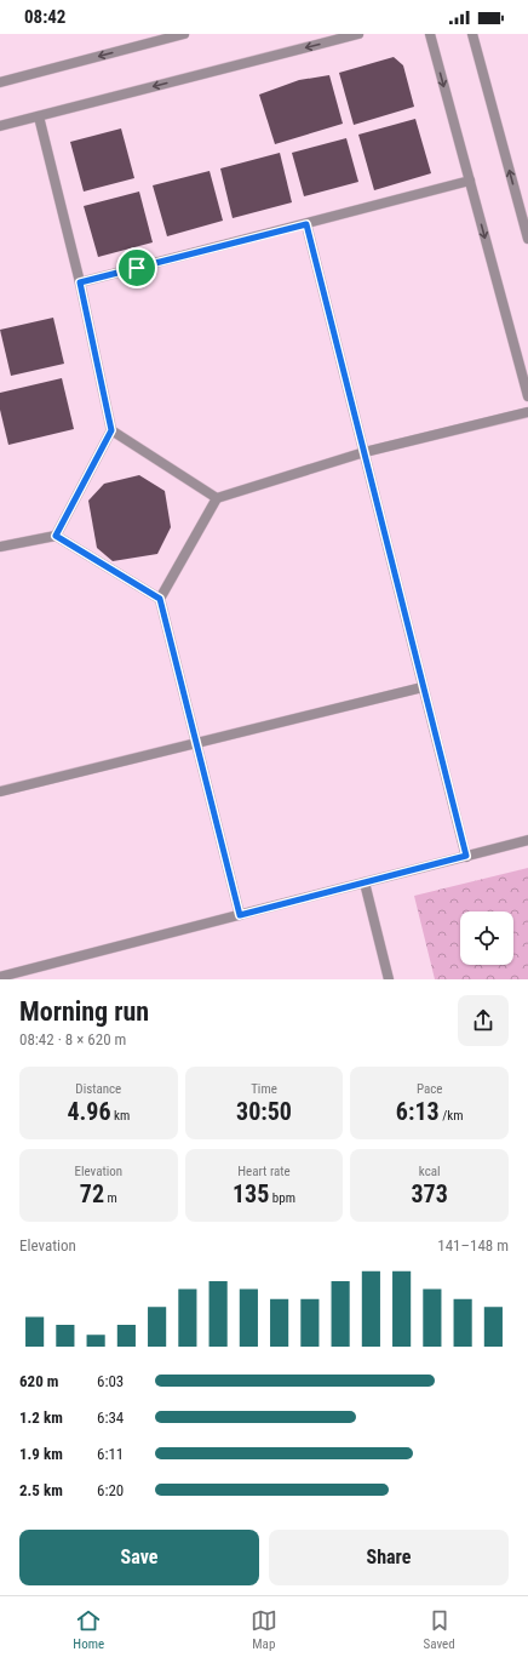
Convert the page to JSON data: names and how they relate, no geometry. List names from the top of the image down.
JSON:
{
  "page": {
    "status": "08:42",
    "heading": ["Morning run", "08:42 · 8 × 620 m"],
    "stats": [
      ["Distance", "4.96 km"],
      ["Time", "30:50"],
      ["Pace", "6:13 /km"],
      ["Elevation", "72 m"],
      ["Heart rate", "135 bpm"],
      ["kcal", "373"]
    ],
    "chart": ["Elevation", "141–148 m"],
    "list": [
      {
        "name": "620 m",
        "note": "6:03"
      },
      {
        "name": "1.2 km",
        "note": "6:34"
      },
      {
        "name": "1.9 km",
        "note": "6:11"
      },
      {
        "name": "2.5 km",
        "note": "6:20"
      }
    ],
    "buttons": ["Save", "Share"],
    "tabs": ["Home", "Map", "Saved"]
  }
}
